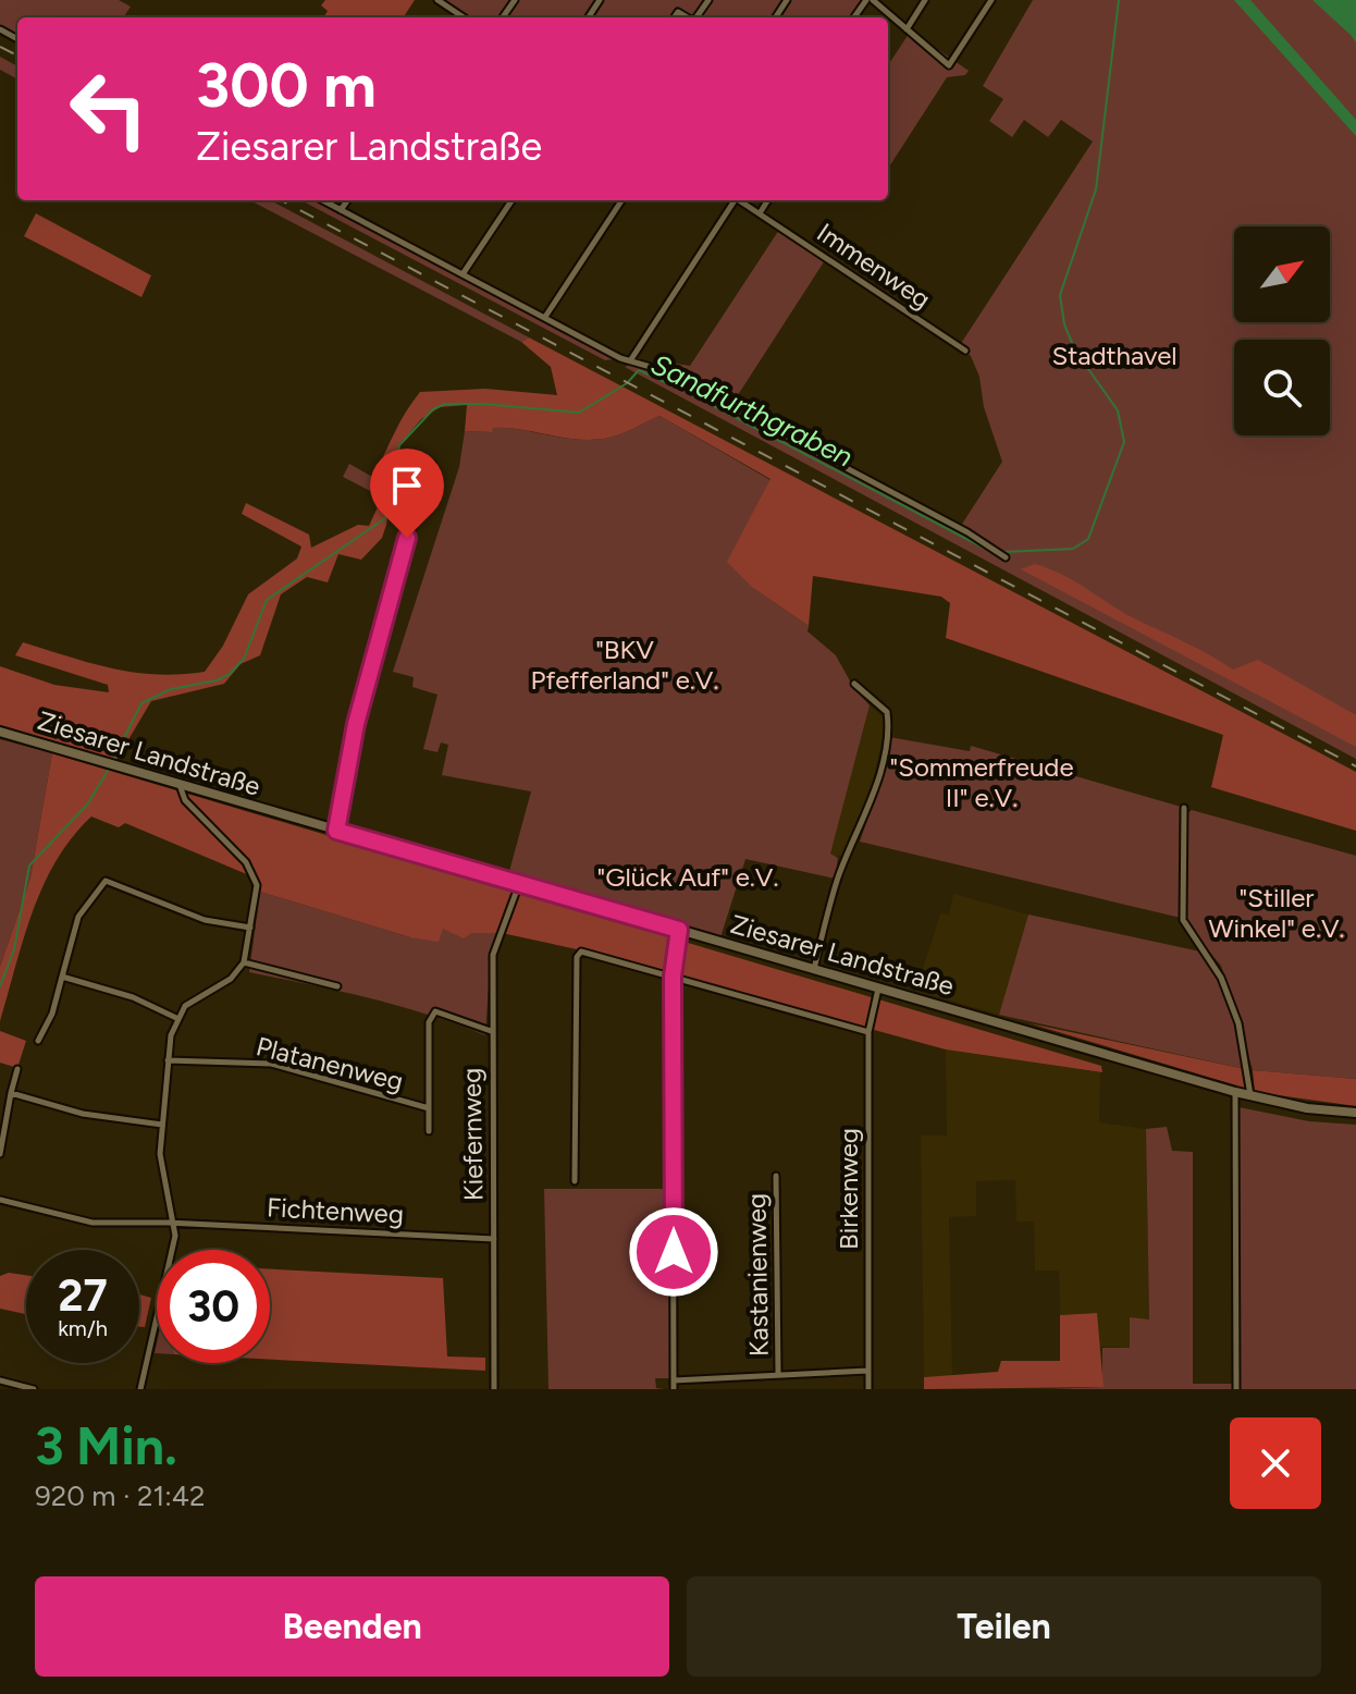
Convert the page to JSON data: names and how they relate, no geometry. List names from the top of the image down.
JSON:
{
  "streets": {
    "main road": ["Ziesarer Landstraße"],
    "street": [
      "Immenweg",
      "Platanenweg",
      "Kiefernweg",
      "Birkenweg",
      "Fichtenweg",
      "Kastanienweg"
    ]
  },
  "crossings": [
    ["Ziesarer Landstraße", "Kiefernweg"],
    ["Ziesarer Landstraße", "Birkenweg"],
    ["Kiefernweg", "Fichtenweg"],
    ["Birkenweg", "Kastanienweg"]
  ],
  "water": ["Sandfurthgraben"],
  "parks": [
    "Stadthavel",
    "\"BKV Pfefferland\" e.V.",
    "\"Sommerfreude II\" e.V.",
    "\"Glück Auf\" e.V.",
    "\"Stiller Winkel\" e.V."
  ],
  "north": "top right",
  "page": {
    "turn": ["300 m", "Ziesarer Landstraße"],
    "speed": "27 km/h",
    "limit": "30",
    "heading": ["3 Min.", "920 m · 21:42"],
    "buttons": ["Beenden", "Teilen"]
  }
}
